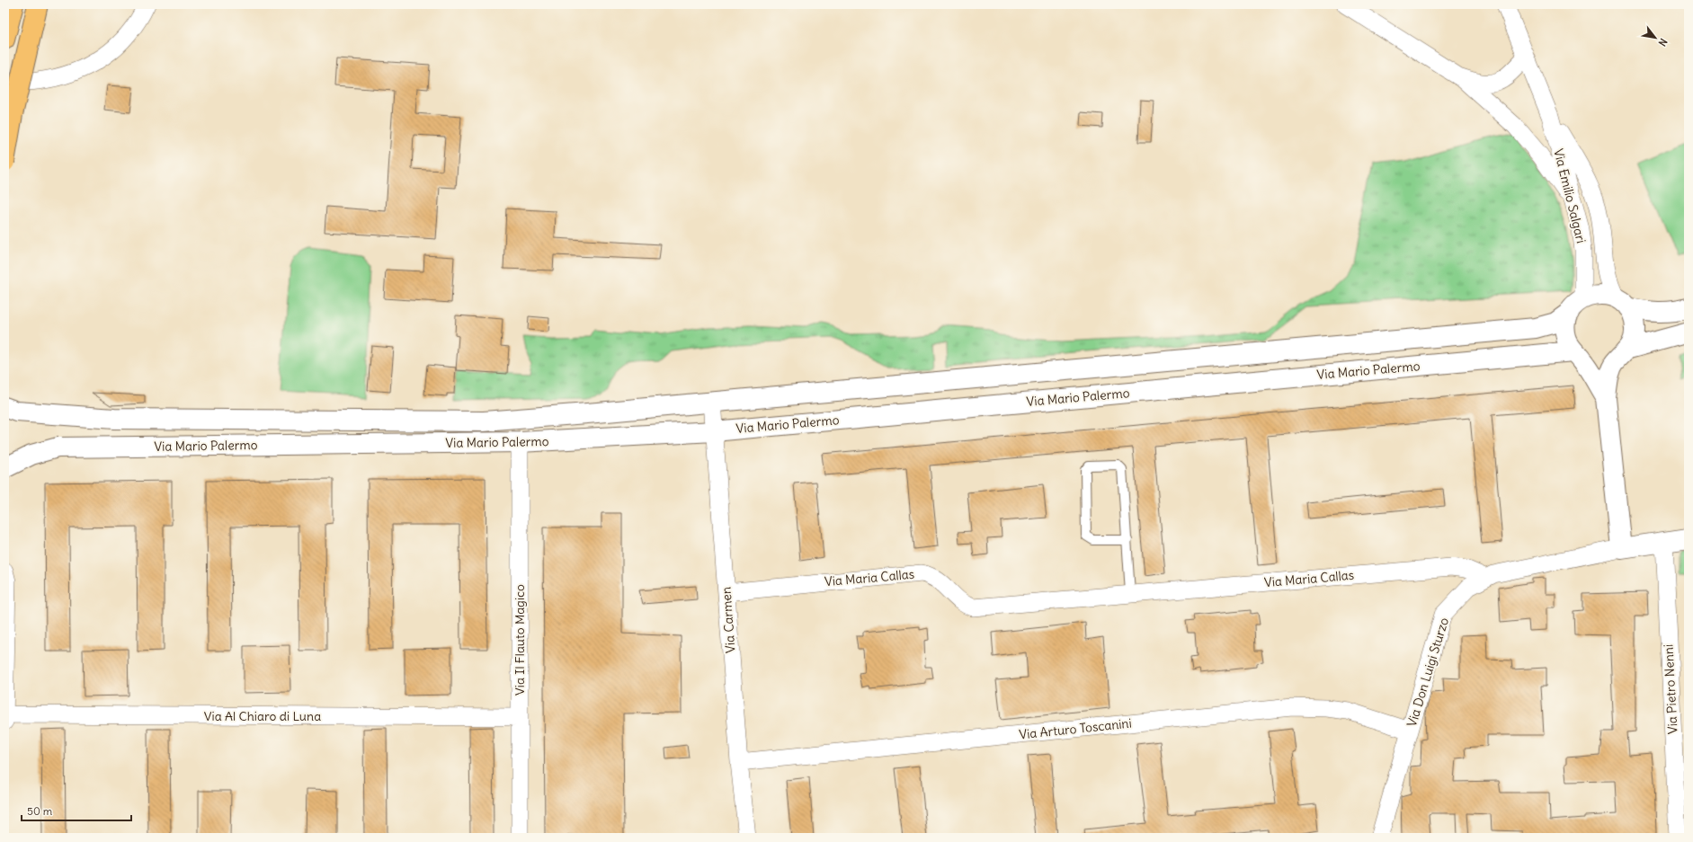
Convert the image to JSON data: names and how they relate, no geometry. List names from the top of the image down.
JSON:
{
  "streets": {
    "street": [
      "Via Emilio Salgari",
      "Via Mario Palermo",
      "Via Maria Callas",
      "Via Carmen",
      "Via Il Flauto Magico",
      "Via Don Luigi Sturzo",
      "Via Pietro Nenni",
      "Via Al Chiaro di Luna",
      "Via Arturo Toscanini"
    ]
  },
  "crossings": [
    ["Via Emilio Salgari", "Via Mario Palermo"],
    ["Via Mario Palermo", "Via Carmen"],
    ["Via Mario Palermo", "Via Il Flauto Magico"],
    ["Via Maria Callas", "Via Carmen"],
    ["Via Maria Callas", "Via Don Luigi Sturzo"],
    ["Via Carmen", "Via Arturo Toscanini"],
    ["Via Il Flauto Magico", "Via Al Chiaro di Luna"],
    ["Via Don Luigi Sturzo", "Via Pietro Nenni"],
    ["Via Don Luigi Sturzo", "Via Arturo Toscanini"]
  ],
  "scale_bar": "50 m",
  "north": "bottom right"
}
